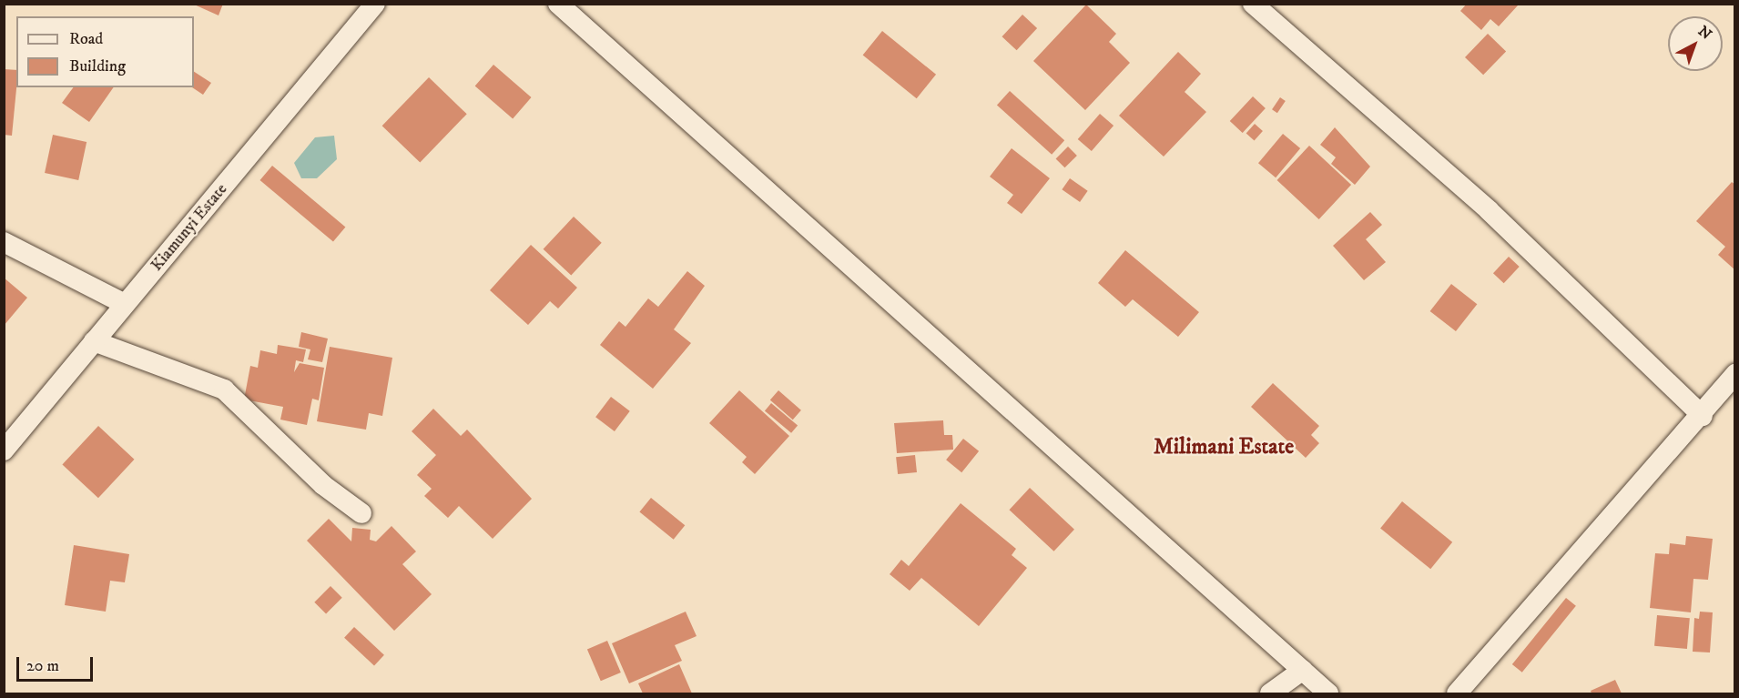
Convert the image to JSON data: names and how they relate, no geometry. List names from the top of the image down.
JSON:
{
  "streets": {
    "street": ["Kiamunyi Estate"]
  },
  "districts": ["Milimani Estate"],
  "legend": ["Road", "Building"],
  "scale_bar": "20 m",
  "north": "top right"
}
